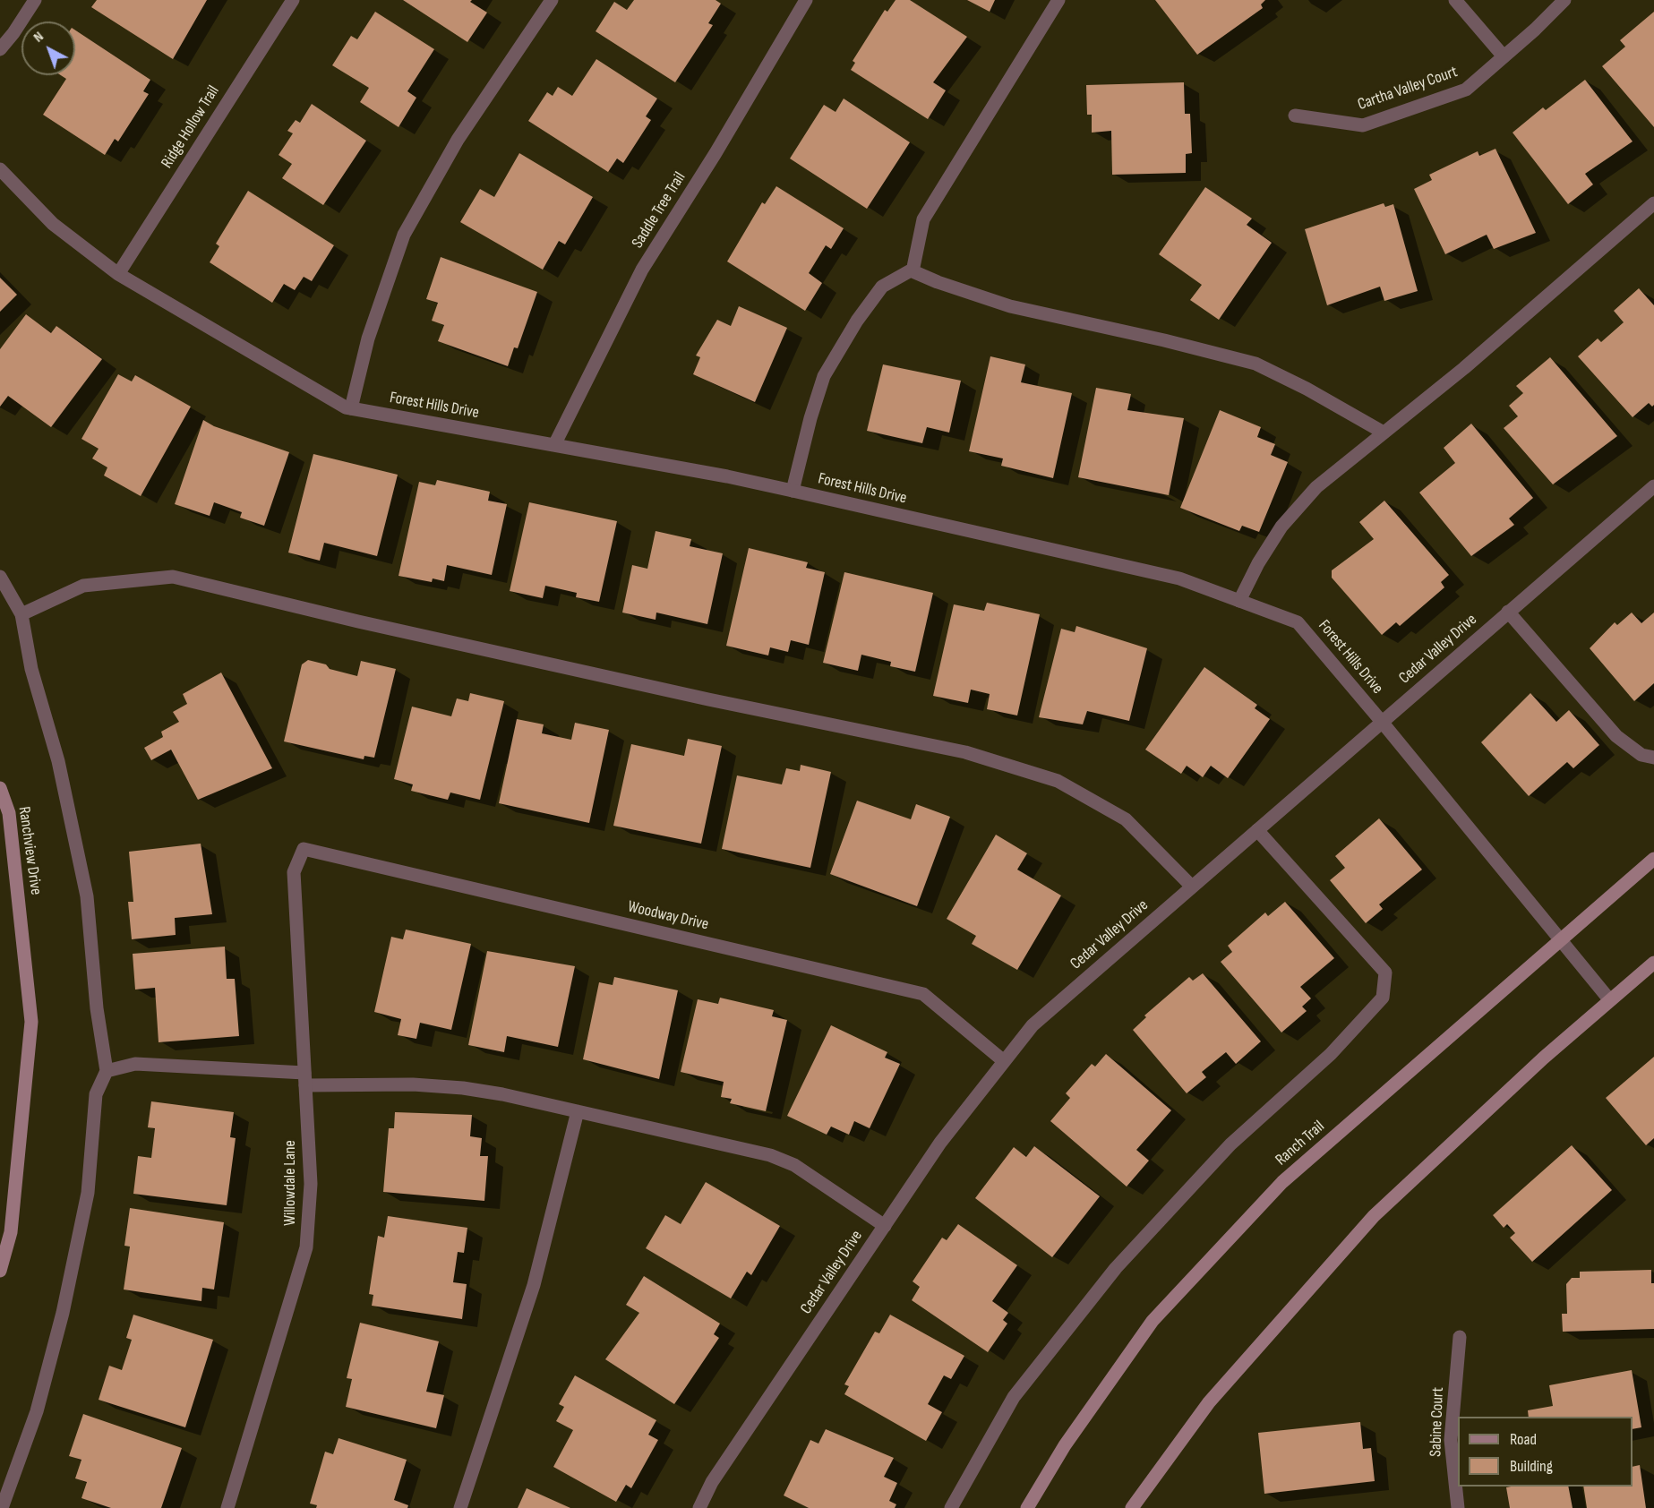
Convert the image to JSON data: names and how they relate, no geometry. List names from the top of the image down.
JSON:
{
  "streets": {
    "main road": ["Ranchview Drive", "Ranch Trail"],
    "street": [
      "Cartha Valley Court",
      "Ridge Hollow Trail",
      "Saddle Tree Trail",
      "Forest Hills Drive",
      "Cedar Valley Drive",
      "Woodway Drive",
      "Willowdale Lane",
      "Sabine Court"
    ]
  },
  "crossings": [
    ["Ridge Hollow Trail", "Forest Hills Drive"],
    ["Saddle Tree Trail", "Forest Hills Drive"],
    ["Forest Hills Drive", "Cedar Valley Drive"],
    ["Forest Hills Drive", "Ranch Trail"],
    ["Cedar Valley Drive", "Woodway Drive"],
    ["Woodway Drive", "Willowdale Lane"]
  ],
  "legend": ["Road", "Building"],
  "north": "top left"
}
